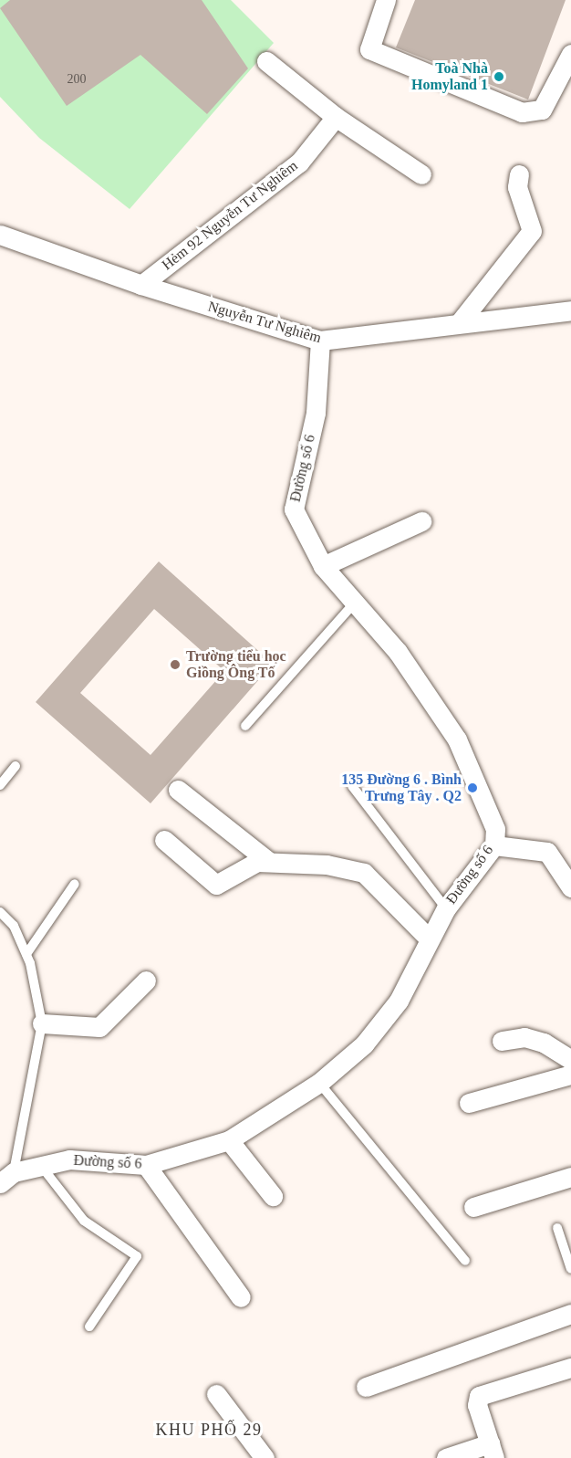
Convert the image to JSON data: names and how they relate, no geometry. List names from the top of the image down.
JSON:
{
  "streets": {
    "street": ["Hẻm 92 Nguyễn Tư Nghiêm", "Nguyễn Tư Nghiêm", "Đường số 6"]
  },
  "crossings": [
    ["Hẻm 92 Nguyễn Tư Nghiêm", "Nguyễn Tư Nghiêm"],
    ["Nguyễn Tư Nghiêm", "Đường số 6"]
  ],
  "districts": ["KHU PHỐ 29"],
  "places": ["Toà Nhà Homyland 1", "Trường tiểu học Giồng Ông Tố", "135 Đường 6 . Bình Trưng Tây . Q2"],
  "house_numbers": ["200"]
}
